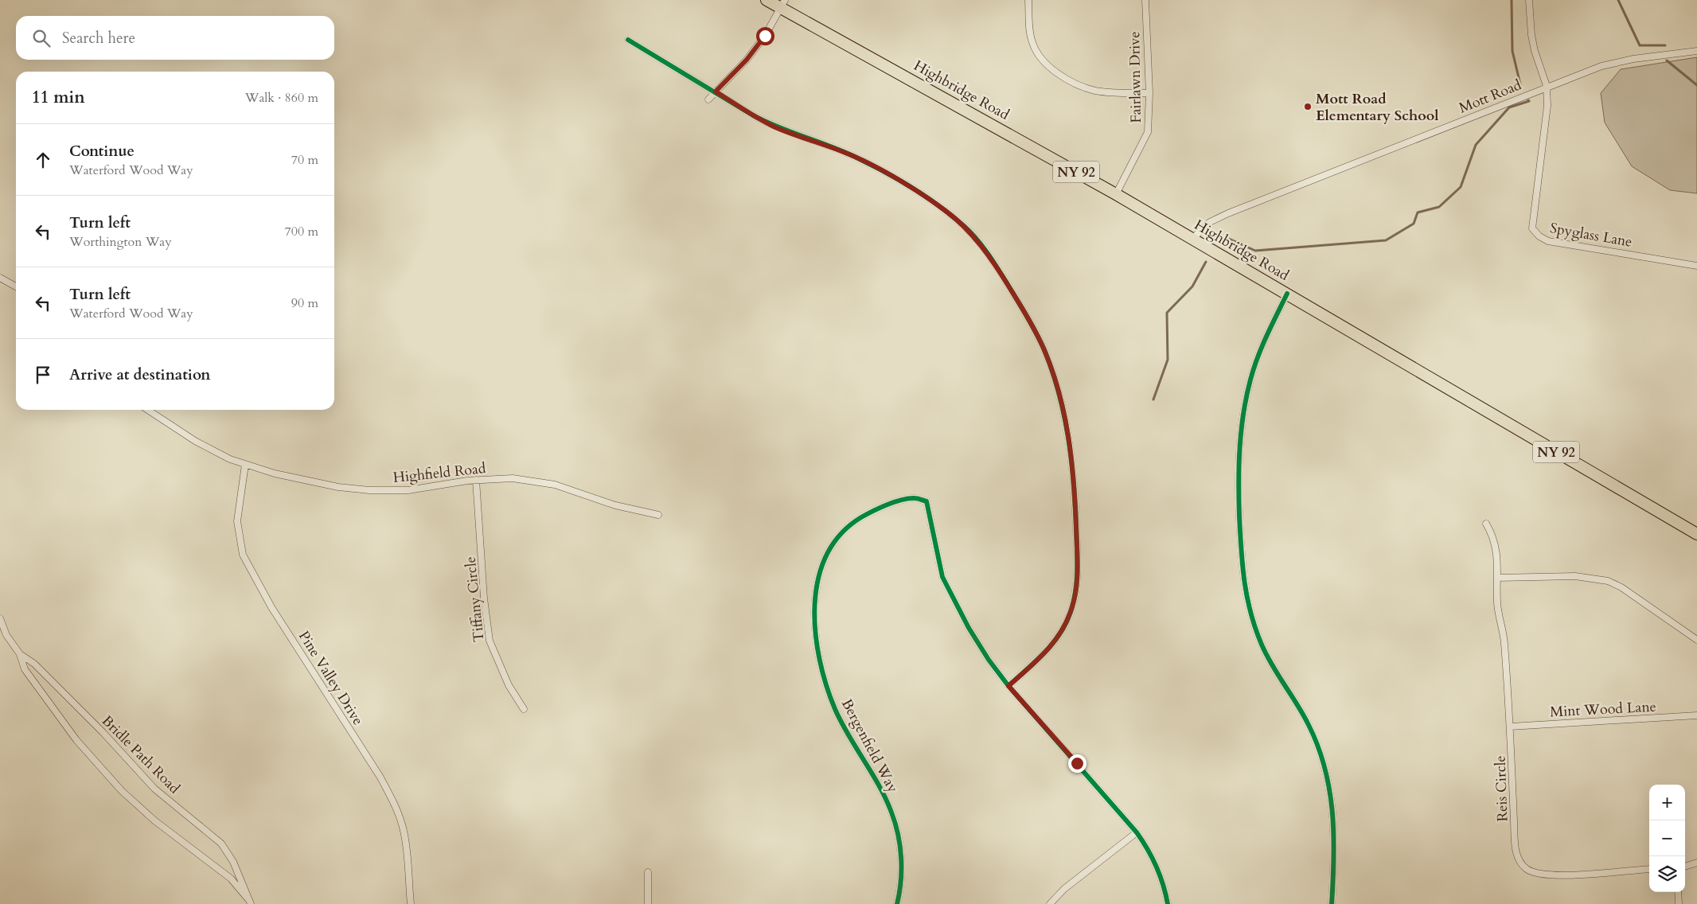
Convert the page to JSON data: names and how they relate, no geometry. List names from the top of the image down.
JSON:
{
  "streets": {
    "highway": ["Highbridge Road", "NY 92"],
    "street": [
      "Fairlawn Drive",
      "Mott Road",
      "Spyglass Lane",
      "Highfield Road",
      "Tiffany Circle",
      "Pine Valley Drive",
      "Mint Wood Lane",
      "Bergenfield Way",
      "Bridle Path Road",
      "Reis Circle"
    ]
  },
  "crossings": [
    ["Fairlawn Drive", "Highbridge Road"],
    ["Highbridge Road", "Mott Road"],
    ["Mott Road", "Spyglass Lane"],
    ["Highfield Road", "Tiffany Circle"],
    ["Highfield Road", "Pine Valley Drive"],
    ["Mint Wood Lane", "Reis Circle"]
  ],
  "places": ["Mott Road Elementary School"],
  "page": {
    "search": "Search here",
    "heading": ["11 min", "Walk · 860 m"],
    "list": [
      ["Continue", "Waterford Wood Way", "70 m"],
      ["Turn left", "Worthington Way", "700 m"],
      ["Turn left", "Waterford Wood Way", "90 m"],
      "Arrive at destination"
    ],
    "map_buttons": ["+", "−"]
  }
}
